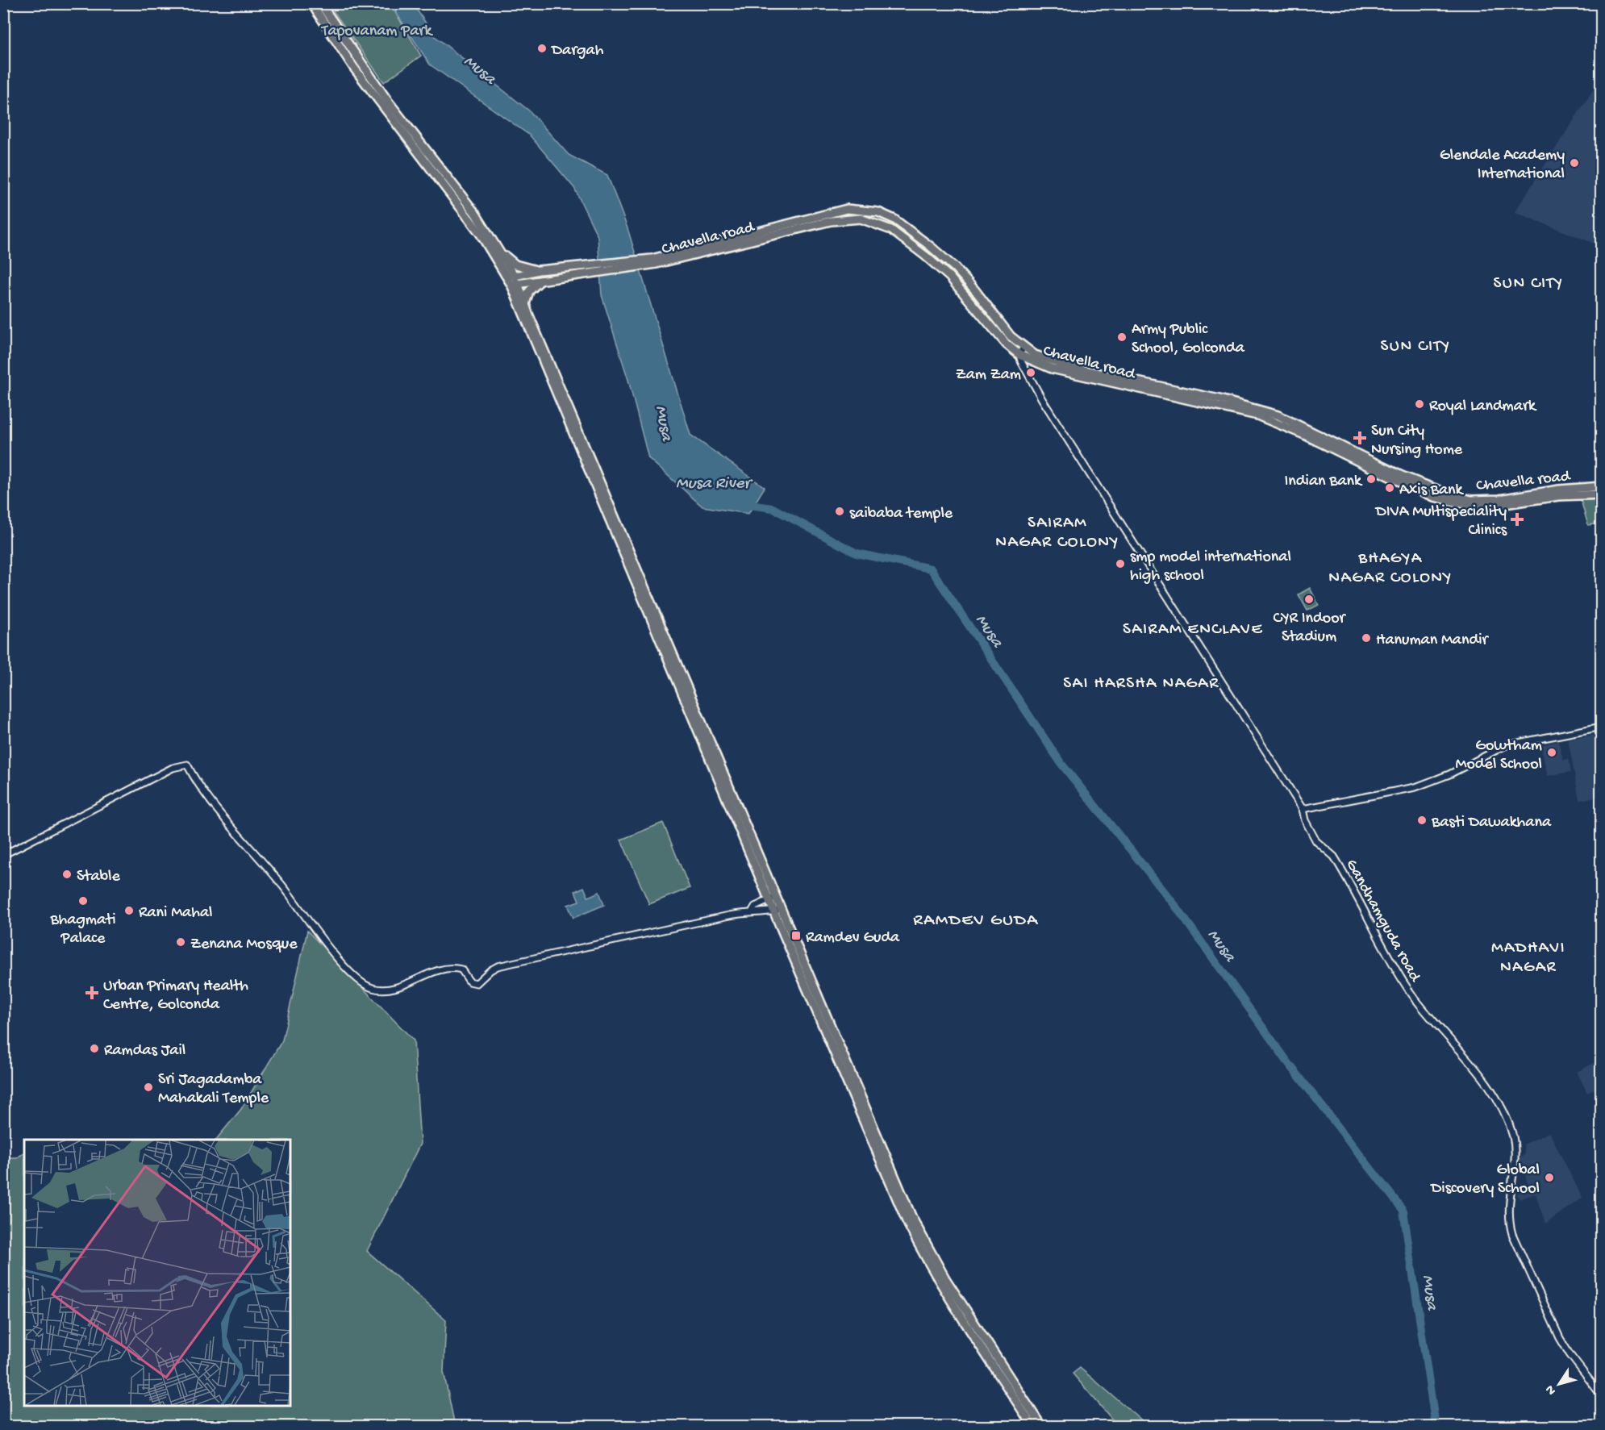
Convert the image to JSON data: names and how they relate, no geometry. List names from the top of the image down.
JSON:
{
  "streets": {
    "main road": ["Chavella road"],
    "street": ["Gandhamguda road"]
  },
  "crossings": [
    ["Chavella road", "Gandhamguda road"]
  ],
  "districts": [
    "SUN CITY",
    "SUN CITY",
    "SAIRAM NAGAR COLONY",
    "BHAGYA NAGAR COLONY",
    "SAIRAM ENCLAVE",
    "SAI HARSHA NAGAR",
    "RAMDEV GUDA",
    "MADHAVI NAGAR"
  ],
  "water": ["Musa", "Musa River"],
  "parks": ["Tapovanam Park"],
  "places": {
    "other": [
      "Dargah",
      "Glendale Academy International",
      "Army Public School, Golconda",
      "Zam Zam",
      "Royal Landmark",
      "Indian Bank",
      "Axis Bank",
      "saibaba temple",
      "smp model international high school",
      "CYR Indoor Stadium",
      "Hanuman Mandir",
      "Gowtham Model School",
      "Basti Dawakhana",
      "Stable",
      "Bhagmati Palace",
      "Rani Mahal",
      "Zenana Mosque",
      "Ramdas Jail",
      "Sri Jagadamba Mahakali Temple",
      "Global Discovery School"
    ],
    "health": ["Sun City Nursing Home", "DIVA Multispeciality Clinics", "Urban Primary Health Centre, Golconda"],
    "transit": ["Ramdev Guda"]
  },
  "north": "bottom left"
}
